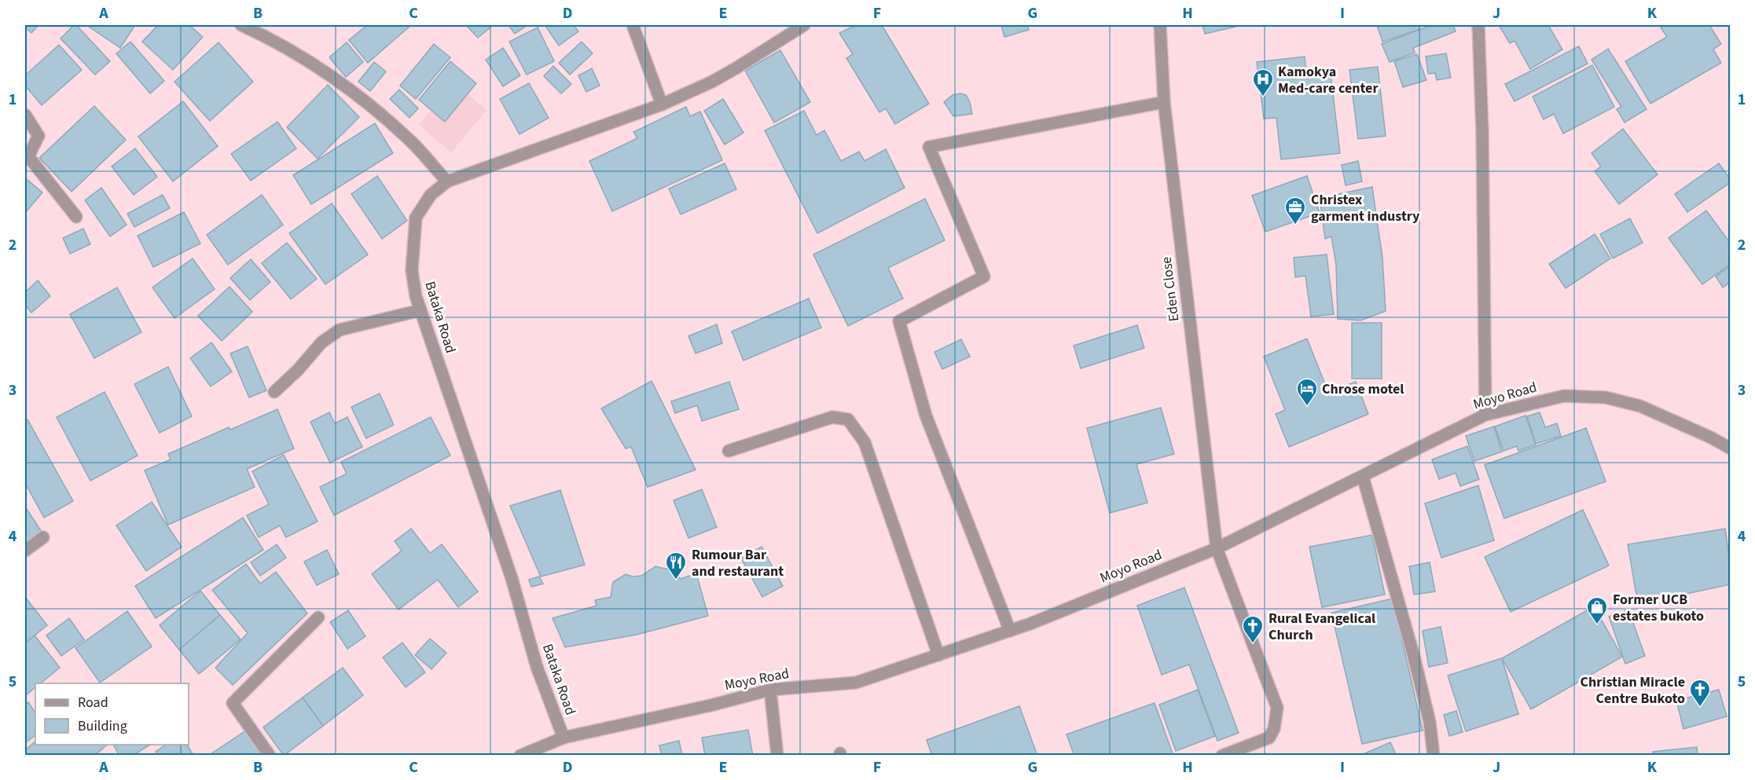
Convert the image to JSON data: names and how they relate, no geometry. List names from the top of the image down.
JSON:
{
  "streets": {
    "street": ["Eden Close", "Bataka Road", "Moyo Road"]
  },
  "crossings": [
    ["Eden Close", "Moyo Road"],
    ["Bataka Road", "Moyo Road"]
  ],
  "places": {
    "hospital": ["Kamokya Med-care center"],
    "office": ["Christex garment industry"],
    "hotel": ["Chrose motel"],
    "restaurant": ["Rumour Bar and restaurant"],
    "shop": ["Former UCB estates bukoto"],
    "church": ["Rural Evangelical Church", "Christian Miracle Centre Bukoto"]
  },
  "legend": ["Road", "Building"],
  "grid": {
    "columns": [
      "A",
      "B",
      "C",
      "D",
      "E",
      "F",
      "G",
      "H",
      "I",
      "J",
      "K"
    ],
    "rows": [
      "1",
      "2",
      "3",
      "4",
      "5"
    ]
  }
}
